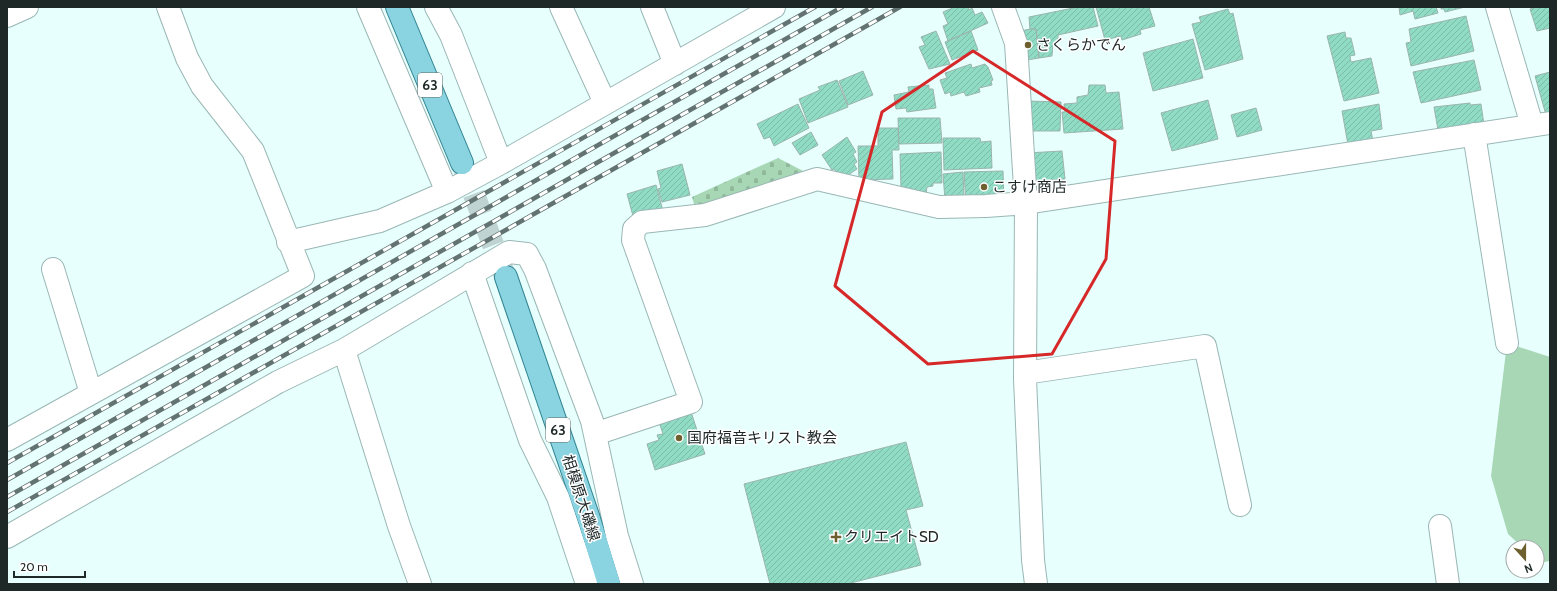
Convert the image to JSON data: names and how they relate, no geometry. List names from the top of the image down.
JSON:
{
  "streets": {
    "main road": ["63", "相模原大磯線"]
  },
  "places": {
    "other": ["さくらかでん", "こすけ商店", "国府福音キリスト教会"],
    "health": ["クリエイトSD"]
  },
  "scale_bar": "20 m",
  "north": "bottom"
}
